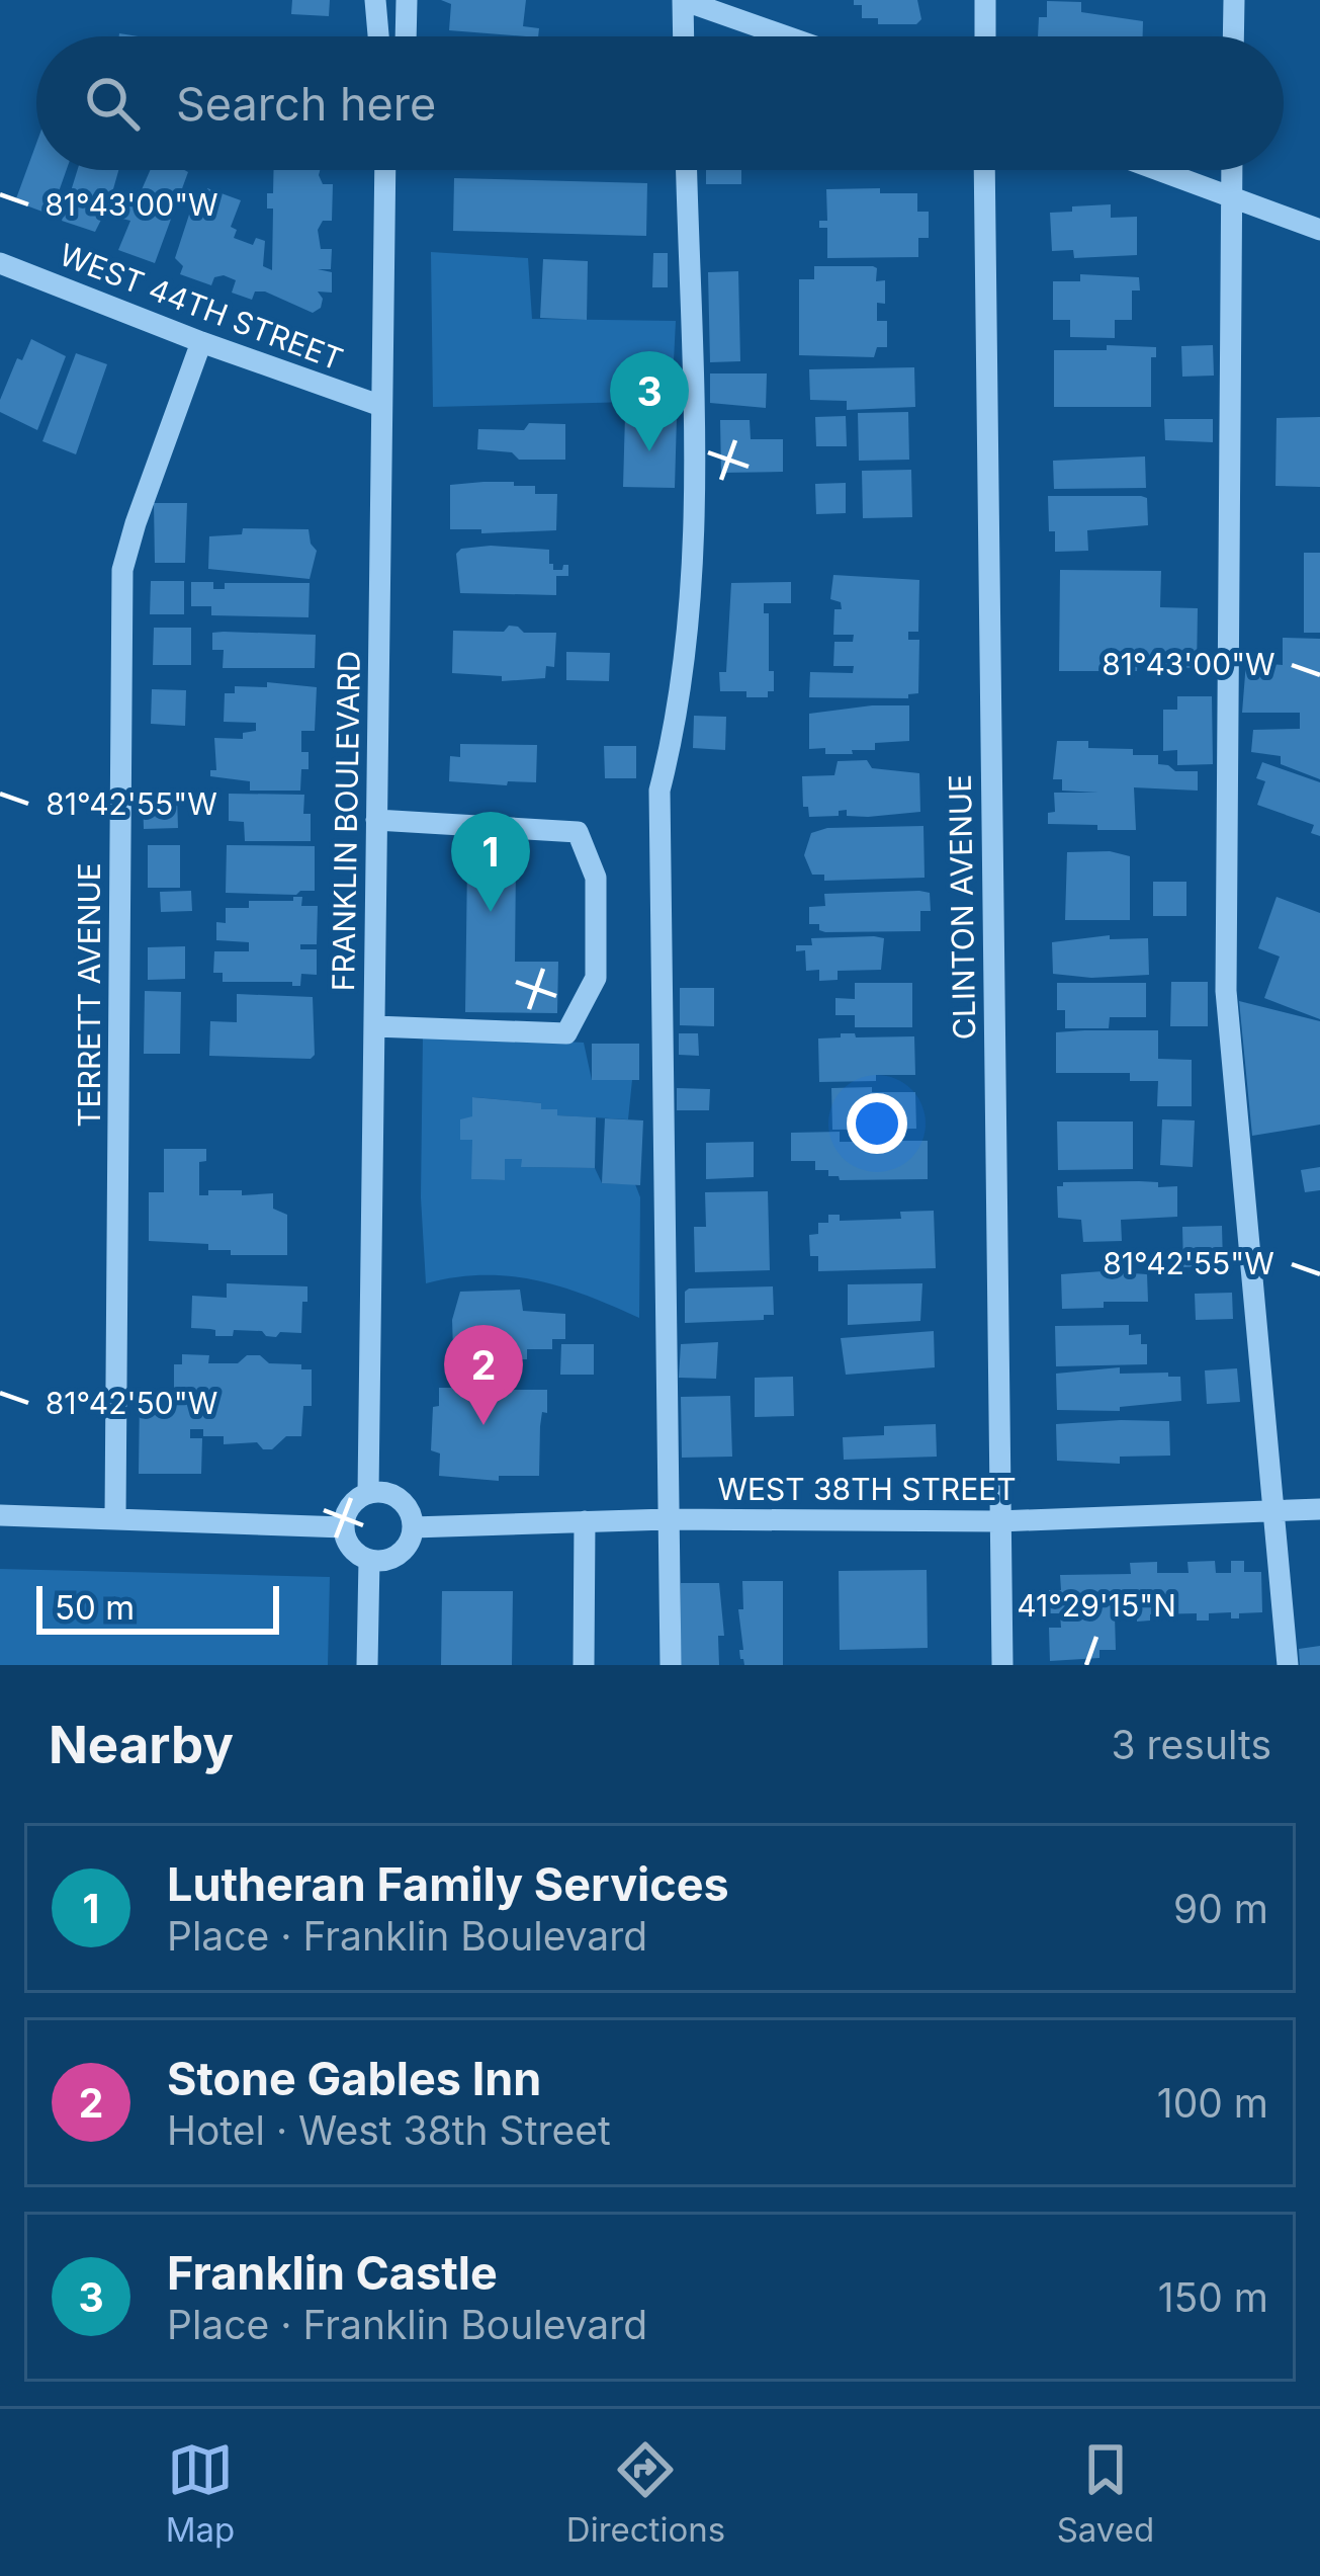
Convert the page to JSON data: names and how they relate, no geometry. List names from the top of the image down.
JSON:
{
  "streets": {
    "street": [
      "WEST 44TH STREET",
      "FRANKLIN BOULEVARD",
      "CLINTON AVENUE",
      "TERRETT AVENUE",
      "WEST 38TH STREET"
    ]
  },
  "crossings": [
    ["WEST 44TH STREET", "FRANKLIN BOULEVARD"],
    ["WEST 44TH STREET", "TERRETT AVENUE"],
    ["FRANKLIN BOULEVARD", "WEST 38TH STREET"],
    ["CLINTON AVENUE", "WEST 38TH STREET"]
  ],
  "scale_bar": "50 m",
  "page": {
    "search": "Search here",
    "pins": ["3", "1", "2"],
    "scale": "50 m",
    "heading": ["Nearby", "3 results"],
    "list": [
      {
        "mark": "1",
        "name": "Lutheran Family Services",
        "note": "Place · Franklin Boulevard",
        "value": "90 m"
      },
      {
        "mark": "2",
        "name": "Stone Gables Inn",
        "note": "Hotel · West 38th Street",
        "value": "100 m"
      },
      {
        "mark": "3",
        "name": "Franklin Castle",
        "note": "Place · Franklin Boulevard",
        "value": "150 m"
      }
    ],
    "nav": ["Map", "Directions", "Saved"]
  },
  "coordinates": [
    "81°43'00\"W",
    "81°42'55\"W",
    "81°42'50\"W",
    "41°29'15\"N"
  ]
}
